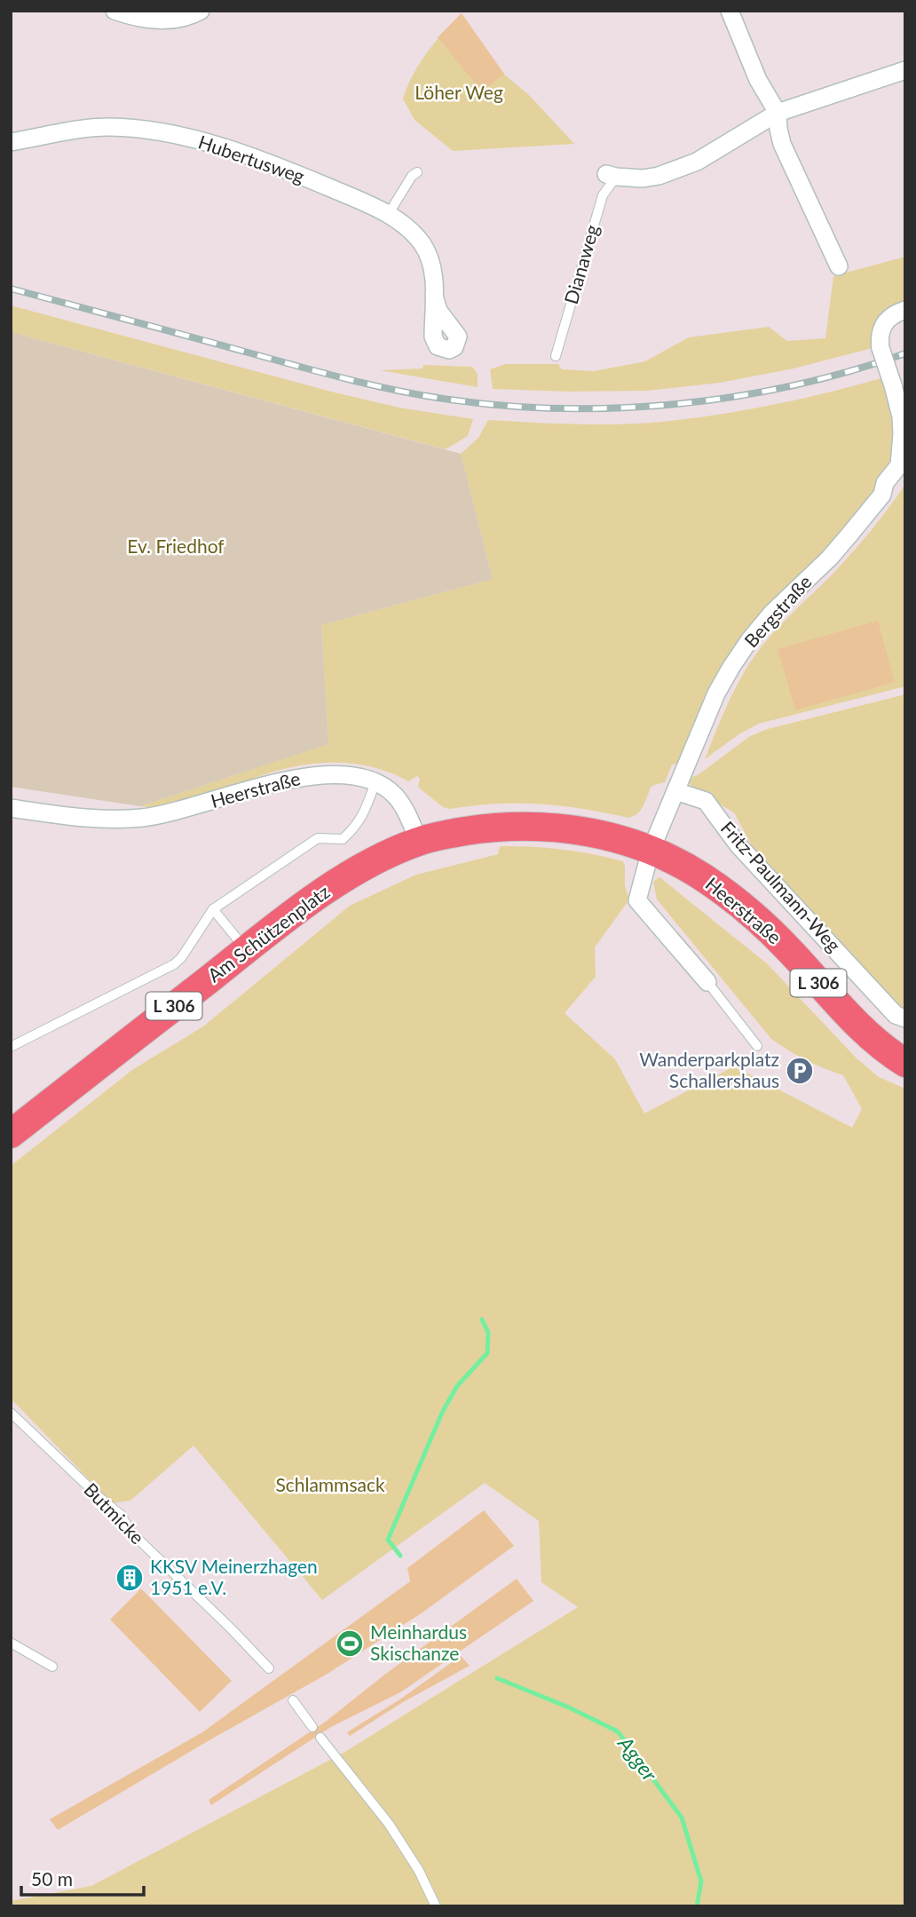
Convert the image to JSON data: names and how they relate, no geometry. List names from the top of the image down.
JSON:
{
  "streets": {
    "main road": ["Heerstraße", "Am Schützenplatz", "L 306"],
    "street": ["Hubertusweg", "Bergstraße", "Fritz-Paulmann-Weg"],
    "lane": ["Dianaweg", "Butmicke"]
  },
  "crossings": [
    ["Bergstraße", "Heerstraße"],
    ["Bergstraße", "Fritz-Paulmann-Weg"],
    ["Heerstraße", "Am Schützenplatz"]
  ],
  "water": ["Agger"],
  "parks": ["Löher Weg", "Ev. Friedhof", "Schlammsack"],
  "places": {
    "parking": ["Wanderparkplatz Schallershaus"],
    "building": ["KKSV Meinerzhagen 1951 e.V."],
    "sports": ["Meinhardus Skischanze"]
  },
  "scale_bar": "50 m"
}
